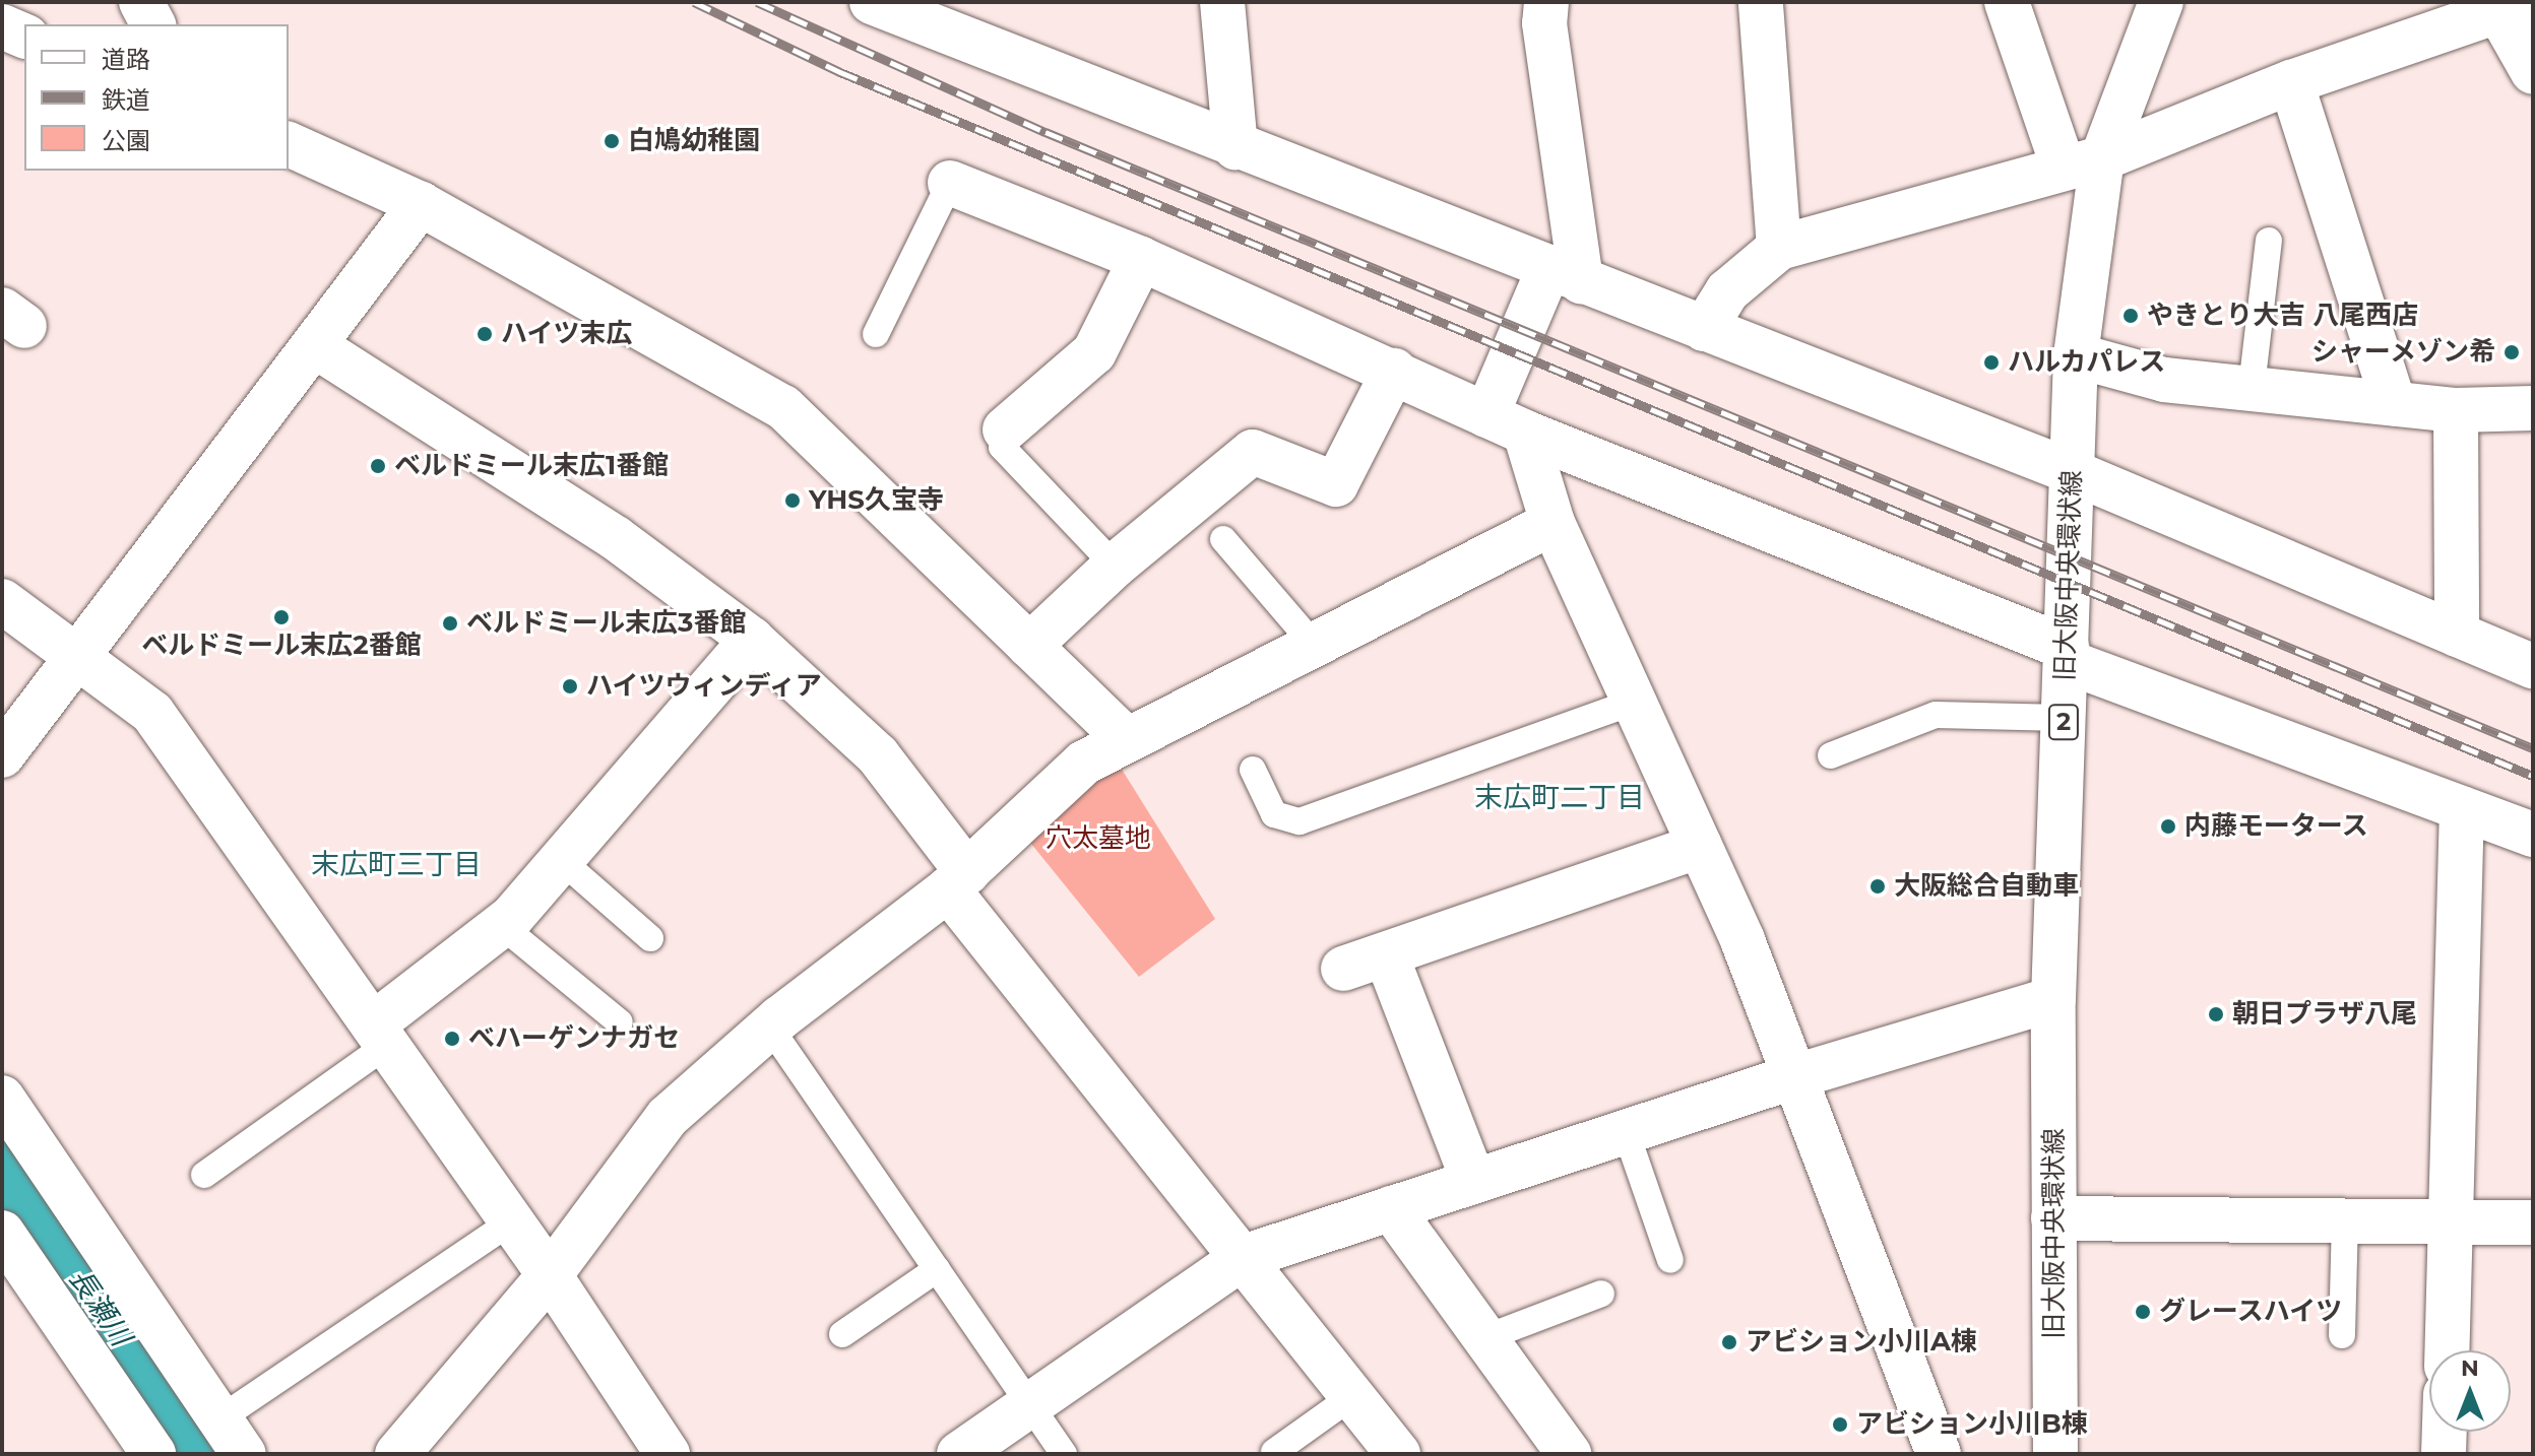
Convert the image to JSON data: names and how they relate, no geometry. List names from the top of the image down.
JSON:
{
  "streets": {
    "street": ["旧大阪中央環状線", "2"]
  },
  "districts": ["末広町二丁目", "末広町三丁目"],
  "water": ["長瀬川"],
  "parks": ["穴太墓地"],
  "places": [
    "白鳩幼稚園",
    "やきとり大吉 八尾西店",
    "ハイツ末広",
    "シャーメゾン希",
    "ハルカパレス",
    "ベルドミール末広1番館",
    "YHS久宝寺",
    "ベルドミール末広2番館",
    "ベルドミール末広3番館",
    "ハイツウィンディア",
    "内藤モータース",
    "大阪総合自動車",
    "朝日プラザ八尾",
    "べハーゲンナガセ",
    "グレースハイツ",
    "アビション小川A棟",
    "アビション小川B棟"
  ],
  "legend": ["道路", "鉄道", "公園"],
  "north": "top"
}
